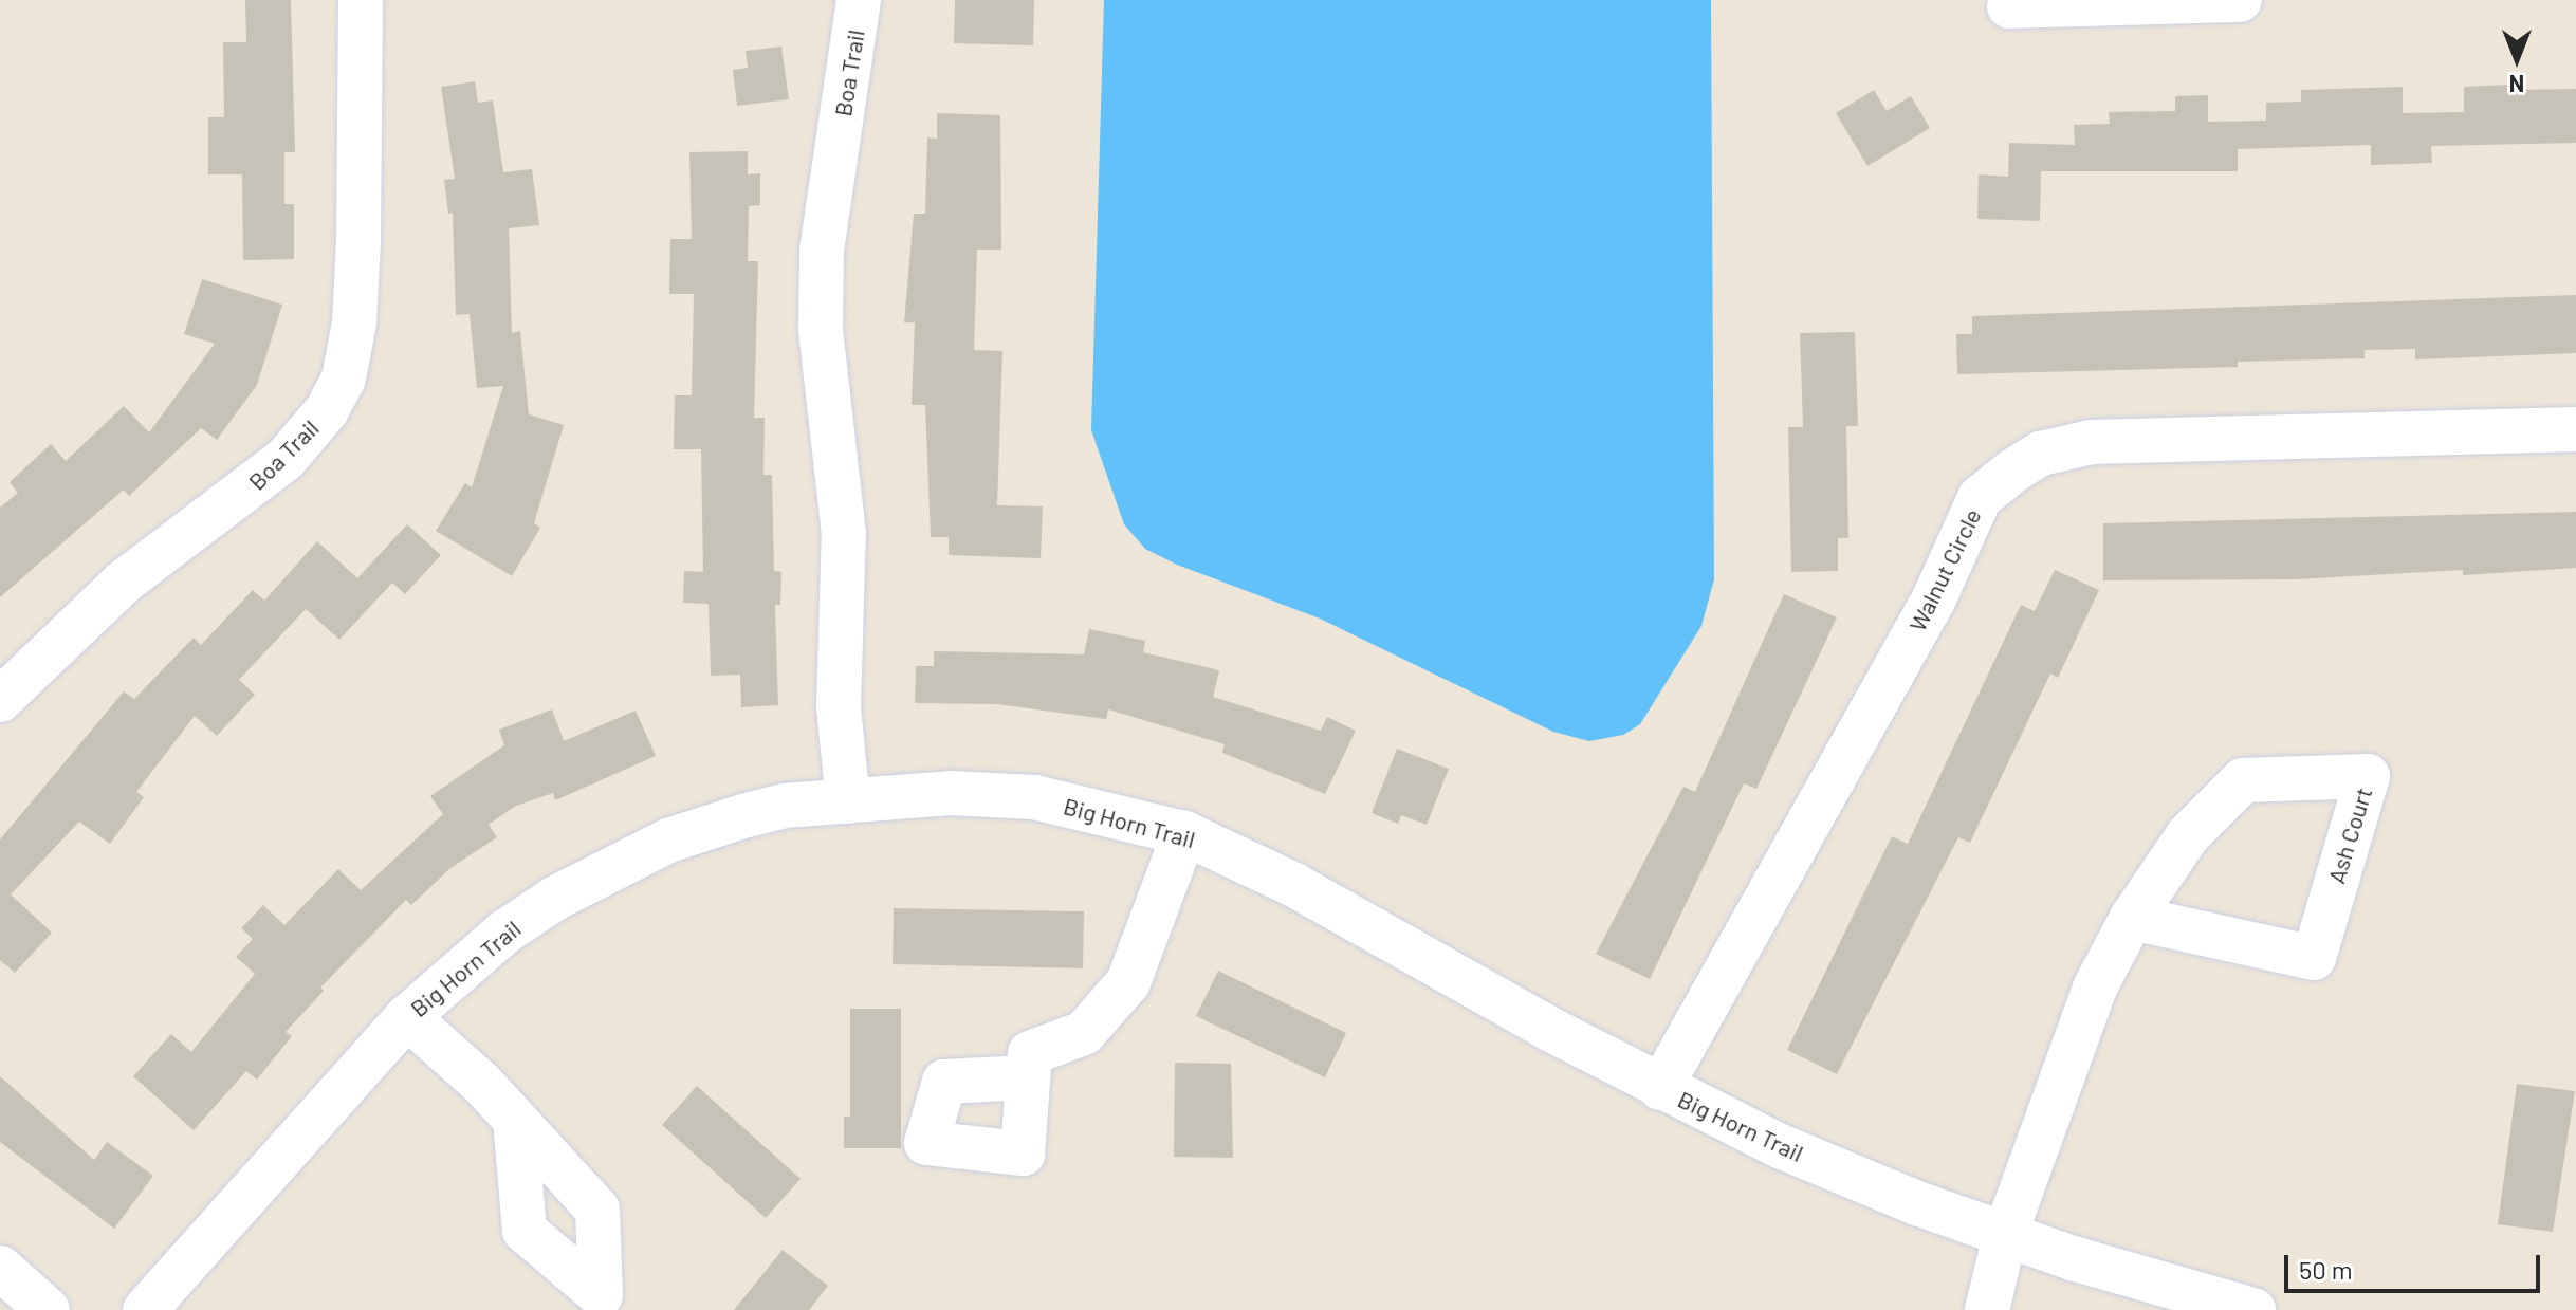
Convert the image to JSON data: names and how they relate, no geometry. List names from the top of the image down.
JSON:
{
  "streets": {
    "street": [
      "Boa Trail",
      "Walnut Circle",
      "Big Horn Trail",
      "Ash Court"
    ]
  },
  "crossings": [
    ["Boa Trail", "Big Horn Trail"],
    ["Walnut Circle", "Big Horn Trail"],
    ["Big Horn Trail", "Ash Court"]
  ],
  "scale_bar": "50 m",
  "north": "bottom"
}
